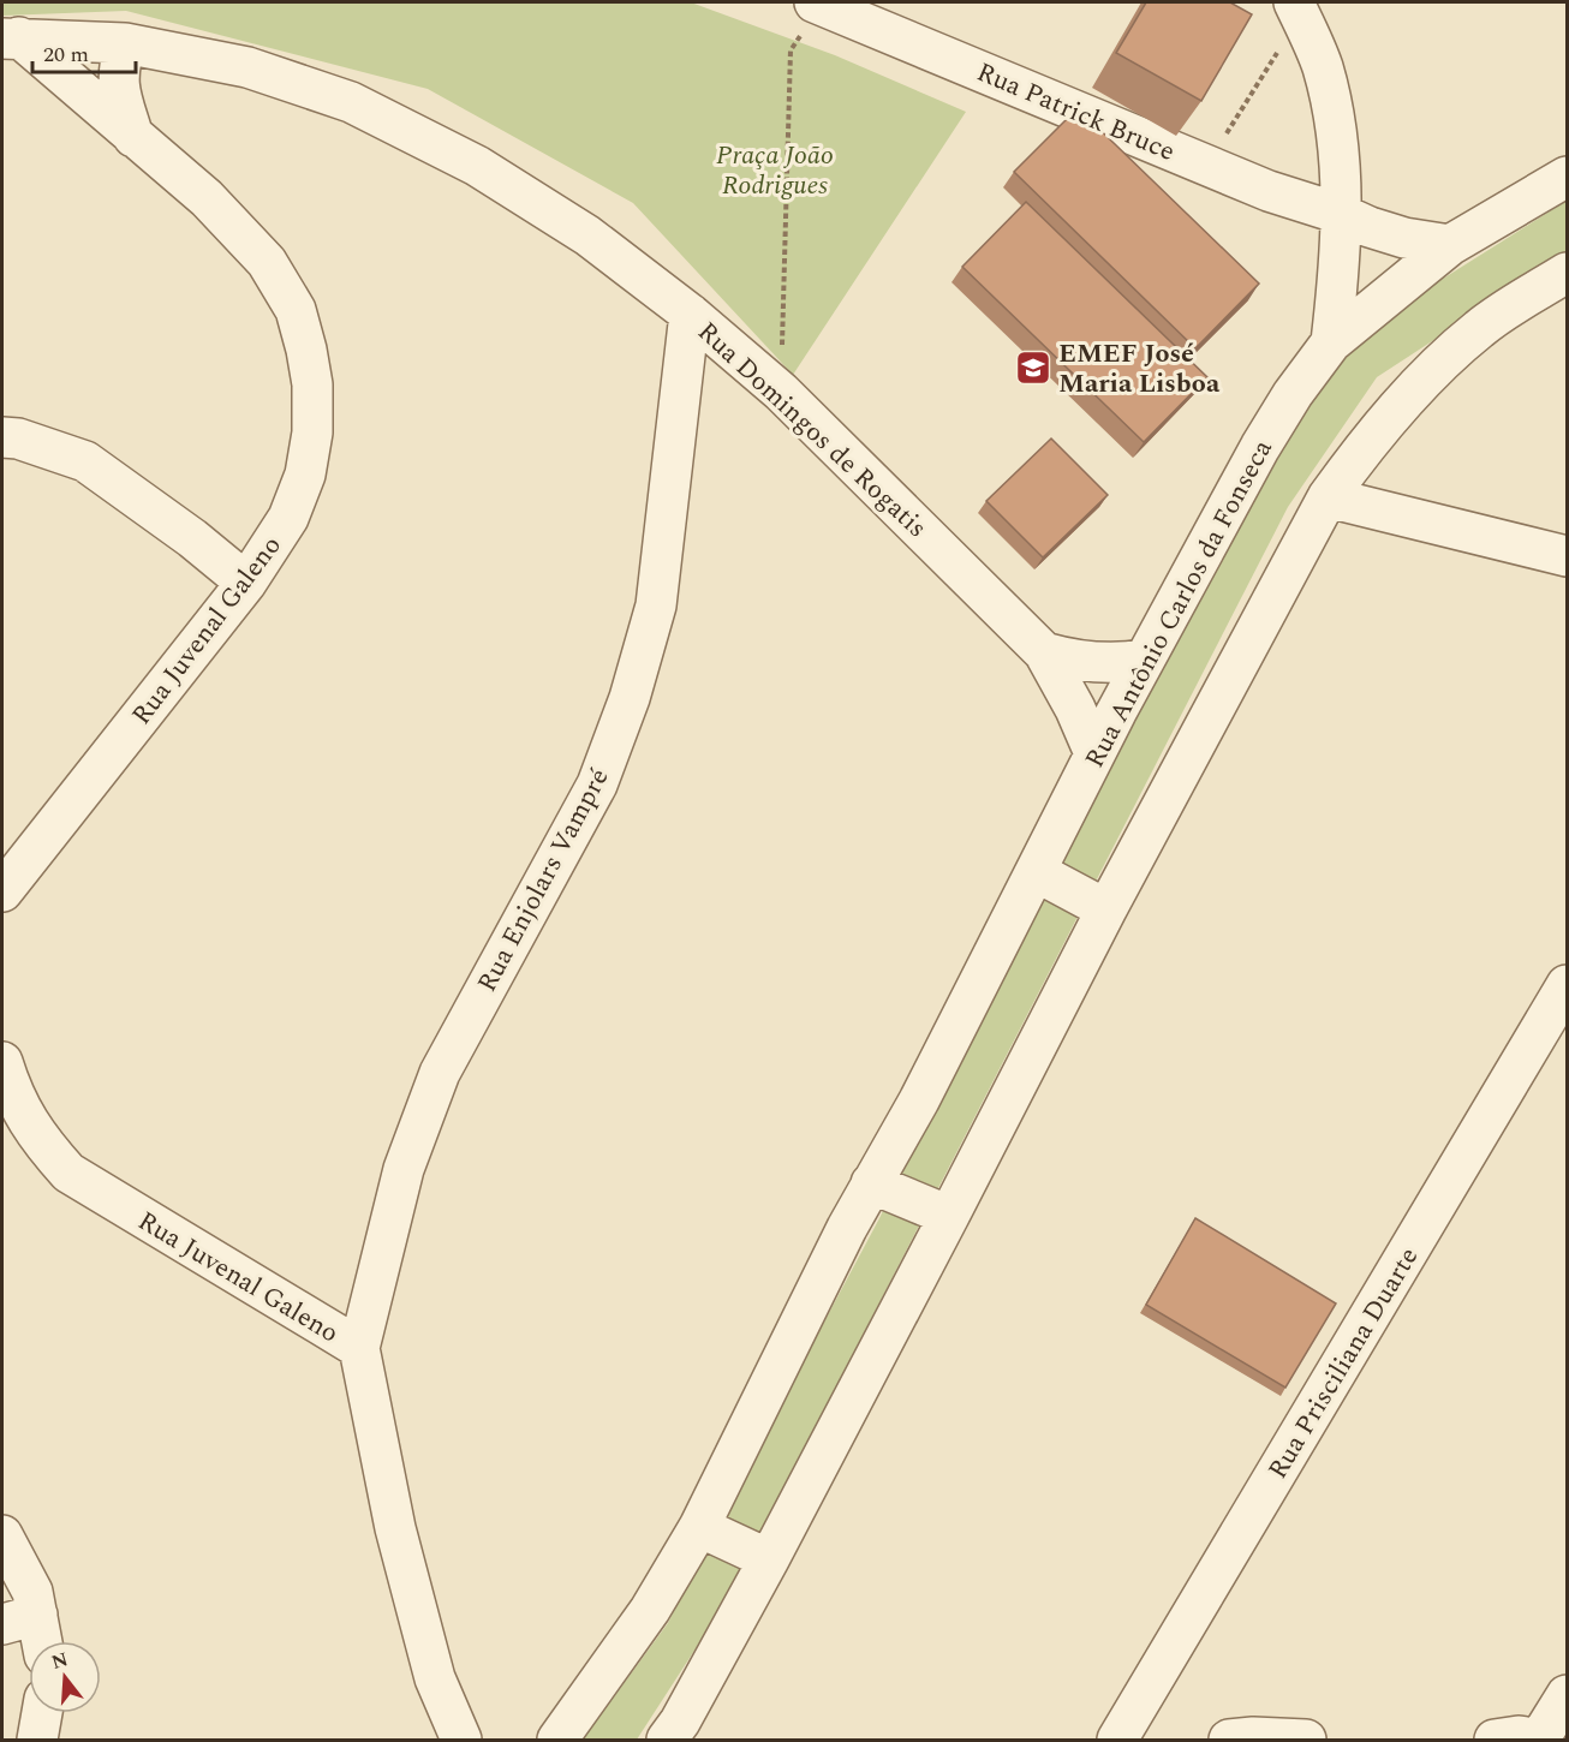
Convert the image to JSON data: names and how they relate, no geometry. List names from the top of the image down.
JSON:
{
  "streets": {
    "street": [
      "Rua Patrick Bruce",
      "Rua Domingos de Rogatis",
      "Rua Antônio Carlos da Fonseca",
      "Rua Juvenal Galeno",
      "Rua Enjolars Vampré",
      "Rua Prisciliana Duarte"
    ]
  },
  "crossings": [
    ["Rua Patrick Bruce", "Rua Antônio Carlos da Fonseca"],
    ["Rua Domingos de Rogatis", "Rua Antônio Carlos da Fonseca"],
    ["Rua Domingos de Rogatis", "Rua Juvenal Galeno"],
    ["Rua Domingos de Rogatis", "Rua Enjolars Vampré"],
    ["Rua Juvenal Galeno", "Rua Enjolars Vampré"]
  ],
  "parks": ["Praça João Rodrigues"],
  "places": {
    "school or university": ["EMEF José Maria Lisboa"]
  },
  "scale_bar": "20 m",
  "north": "top"
}
